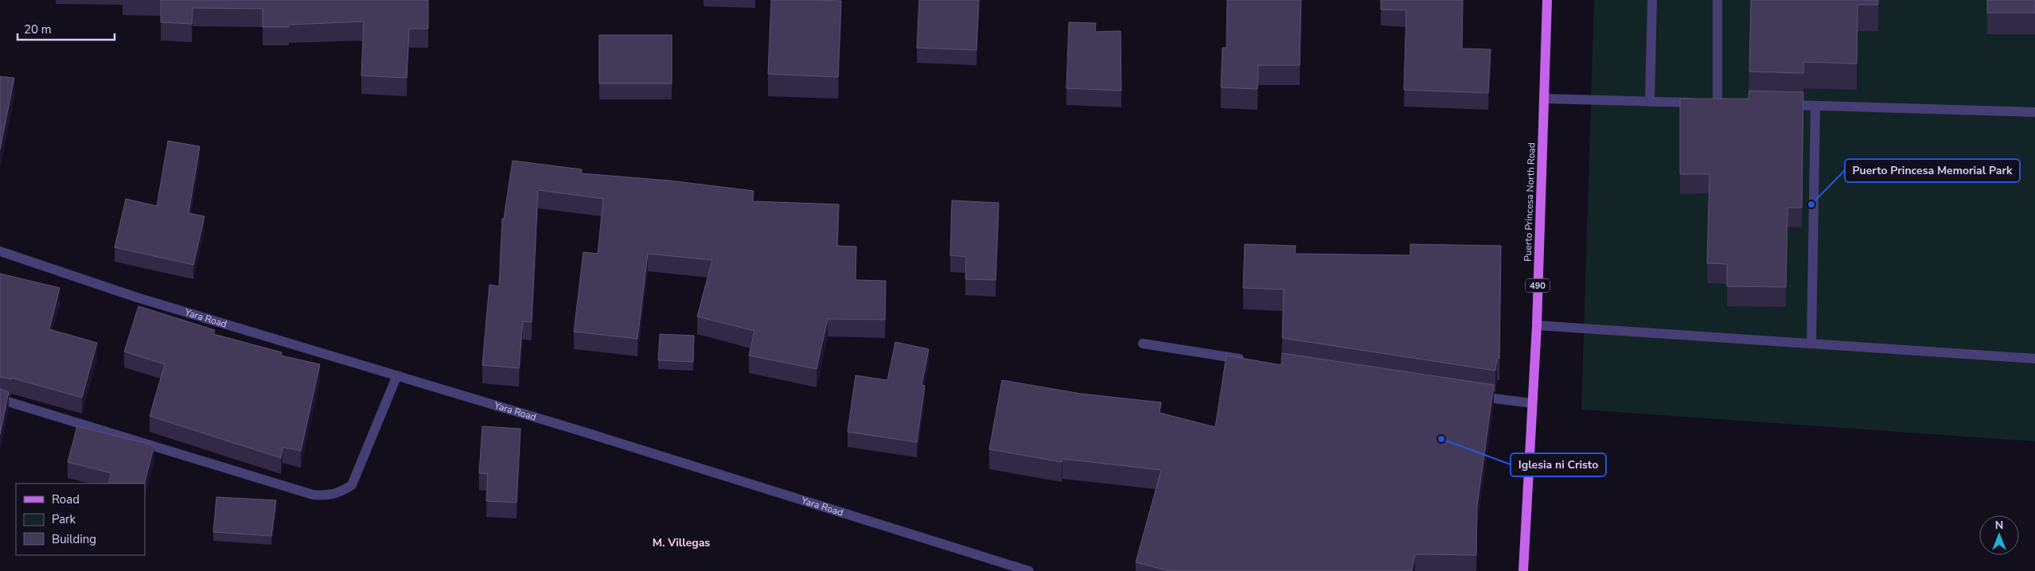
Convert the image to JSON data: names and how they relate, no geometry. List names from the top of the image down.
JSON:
{
  "streets": {
    "main road": ["Puerto Princesa North Road", "490"],
    "street": ["Yara Road"]
  },
  "districts": ["M. Villegas"],
  "places": ["Puerto Princesa Memorial Park", "Iglesia ni Cristo"],
  "legend": ["Road", "Park", "Building"],
  "scale_bar": "20 m",
  "north": "top"
}
